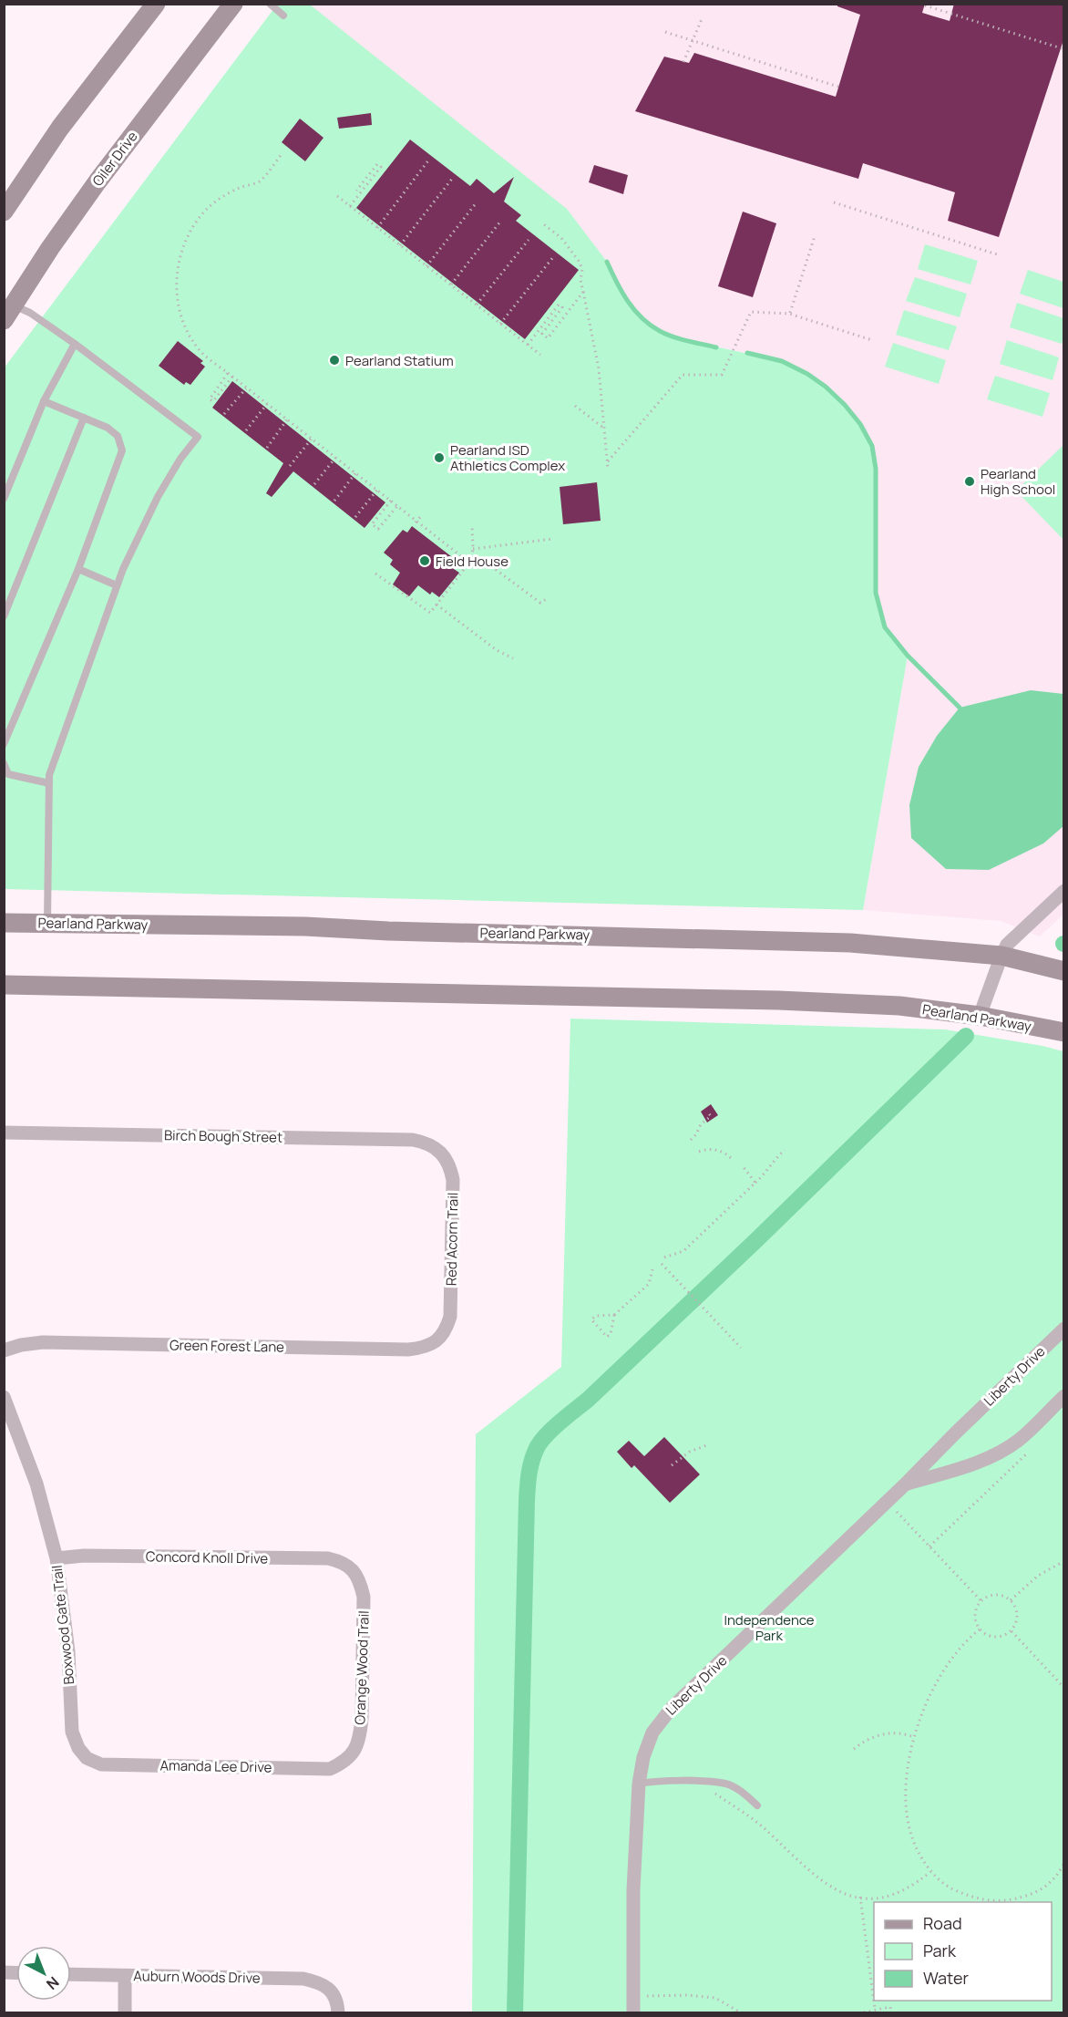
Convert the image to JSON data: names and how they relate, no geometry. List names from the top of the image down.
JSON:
{
  "streets": {
    "main road": ["Oiler Drive", "Pearland Parkway"],
    "street": [
      "Birch Bough Street",
      "Red Acorn Trail",
      "Green Forest Lane",
      "Liberty Drive",
      "Concord Knoll Drive",
      "Boxwood Gate Trail",
      "Orange Wood Trail",
      "Amanda Lee Drive",
      "Auburn Woods Drive"
    ]
  },
  "crossings": [
    ["Birch Bough Street", "Red Acorn Trail"],
    ["Red Acorn Trail", "Green Forest Lane"],
    ["Concord Knoll Drive", "Boxwood Gate Trail"],
    ["Concord Knoll Drive", "Orange Wood Trail"],
    ["Boxwood Gate Trail", "Amanda Lee Drive"],
    ["Orange Wood Trail", "Amanda Lee Drive"]
  ],
  "parks": ["Independence Park"],
  "places": [
    "Pearland Statium",
    "Pearland ISD Athletics Complex",
    "Pearland High School",
    "Field House"
  ],
  "legend": ["Road", "Park", "Water"],
  "north": "bottom right"
}
